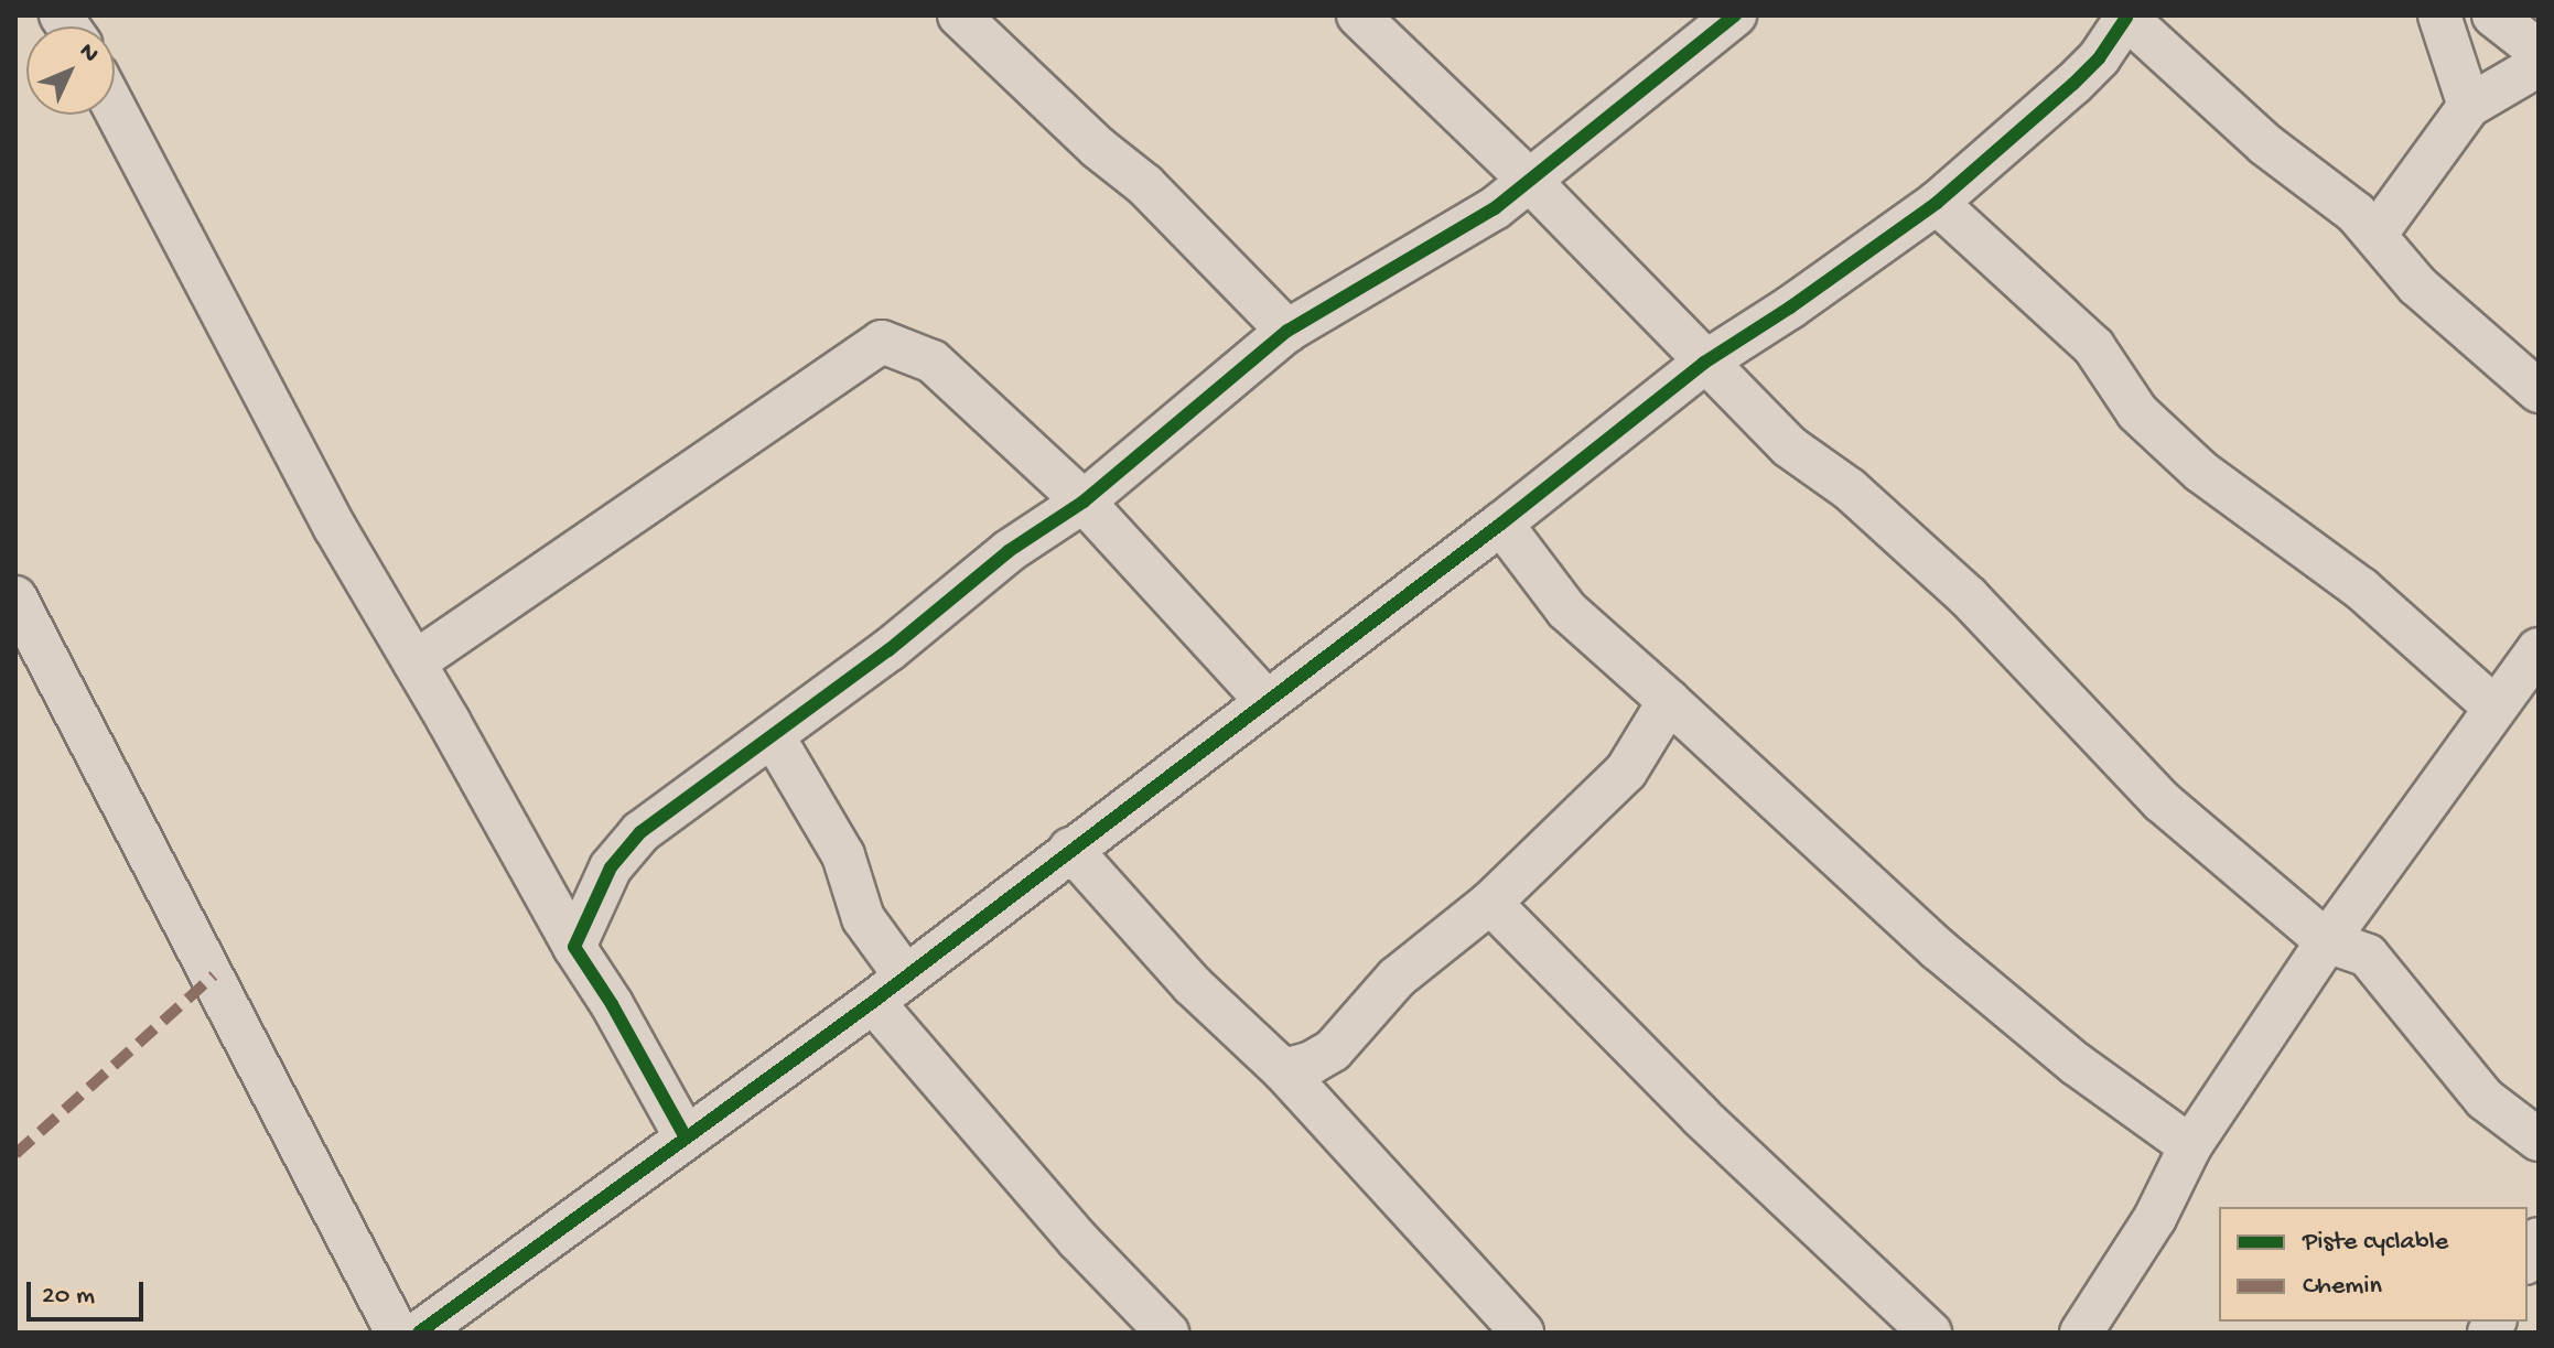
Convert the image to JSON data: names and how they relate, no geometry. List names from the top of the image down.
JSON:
{
  "legend": ["Piste cyclable", "Chemin"],
  "scale_bar": "20 m",
  "north": "top right"
}
